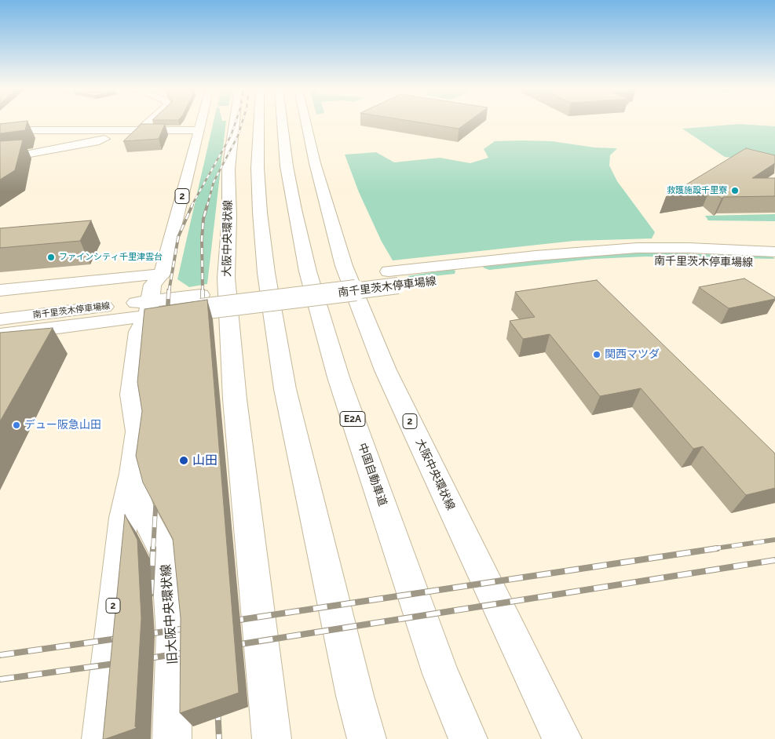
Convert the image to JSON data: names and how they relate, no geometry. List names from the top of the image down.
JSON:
{
  "streets": {
    "main road": [
      "2",
      "大阪中央環状線",
      "南千里茨木停車場線",
      "E2A",
      "中国自動車道",
      "旧大阪中央環状線"
    ]
  },
  "crossings": [
    ["南千里茨木停車場線", "旧大阪中央環状線"]
  ],
  "places": [
    "救護施設千里寮",
    "ファインシティ千里津雲台",
    "関西マツダ",
    "デュー阪急山田",
    "山田"
  ]
}
